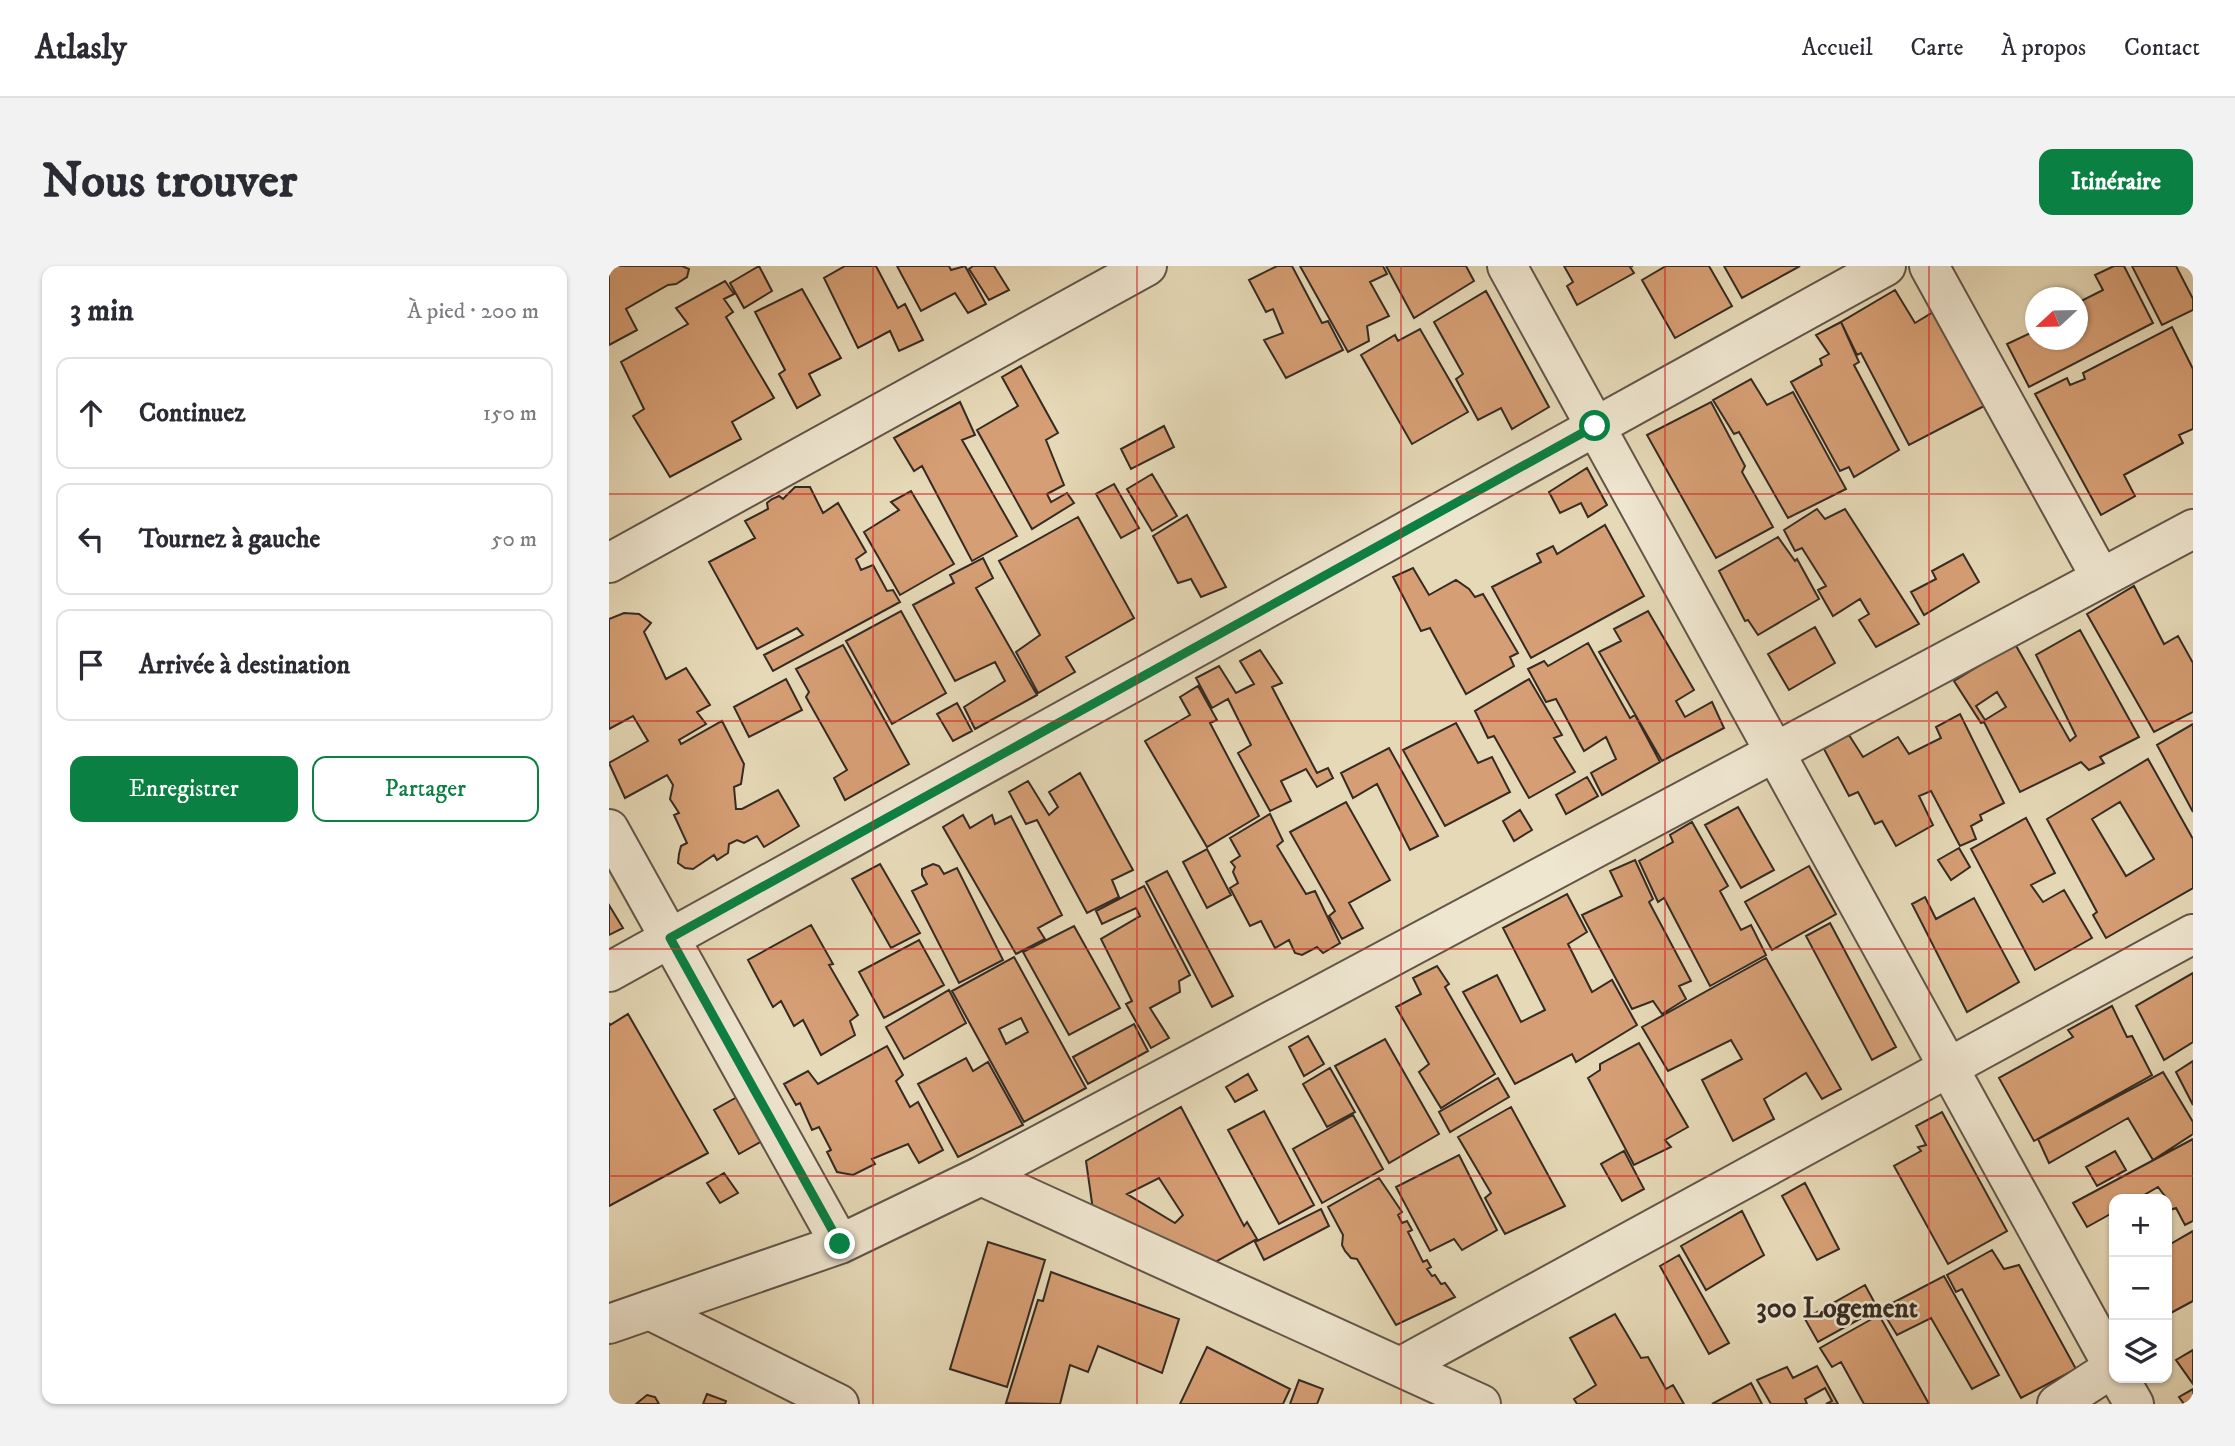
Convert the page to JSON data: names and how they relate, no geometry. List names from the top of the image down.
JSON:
{
  "districts": ["300 Logement"],
  "north": "left",
  "page": {
    "header": "Atlasly",
    "nav": [
      "Accueil",
      "Carte",
      "À propos",
      "Contact"
    ],
    "buttons": [
      "Itinéraire",
      ["Enregistrer", "Partager"]
    ],
    "title": "Nous trouver",
    "heading": ["3 min", "À pied · 200 m"],
    "list": [
      ["Continuez", "150 m"],
      ["Tournez à gauche", "50 m"],
      "Arrivée à destination"
    ],
    "map_buttons": ["+", "−"]
  }
}
